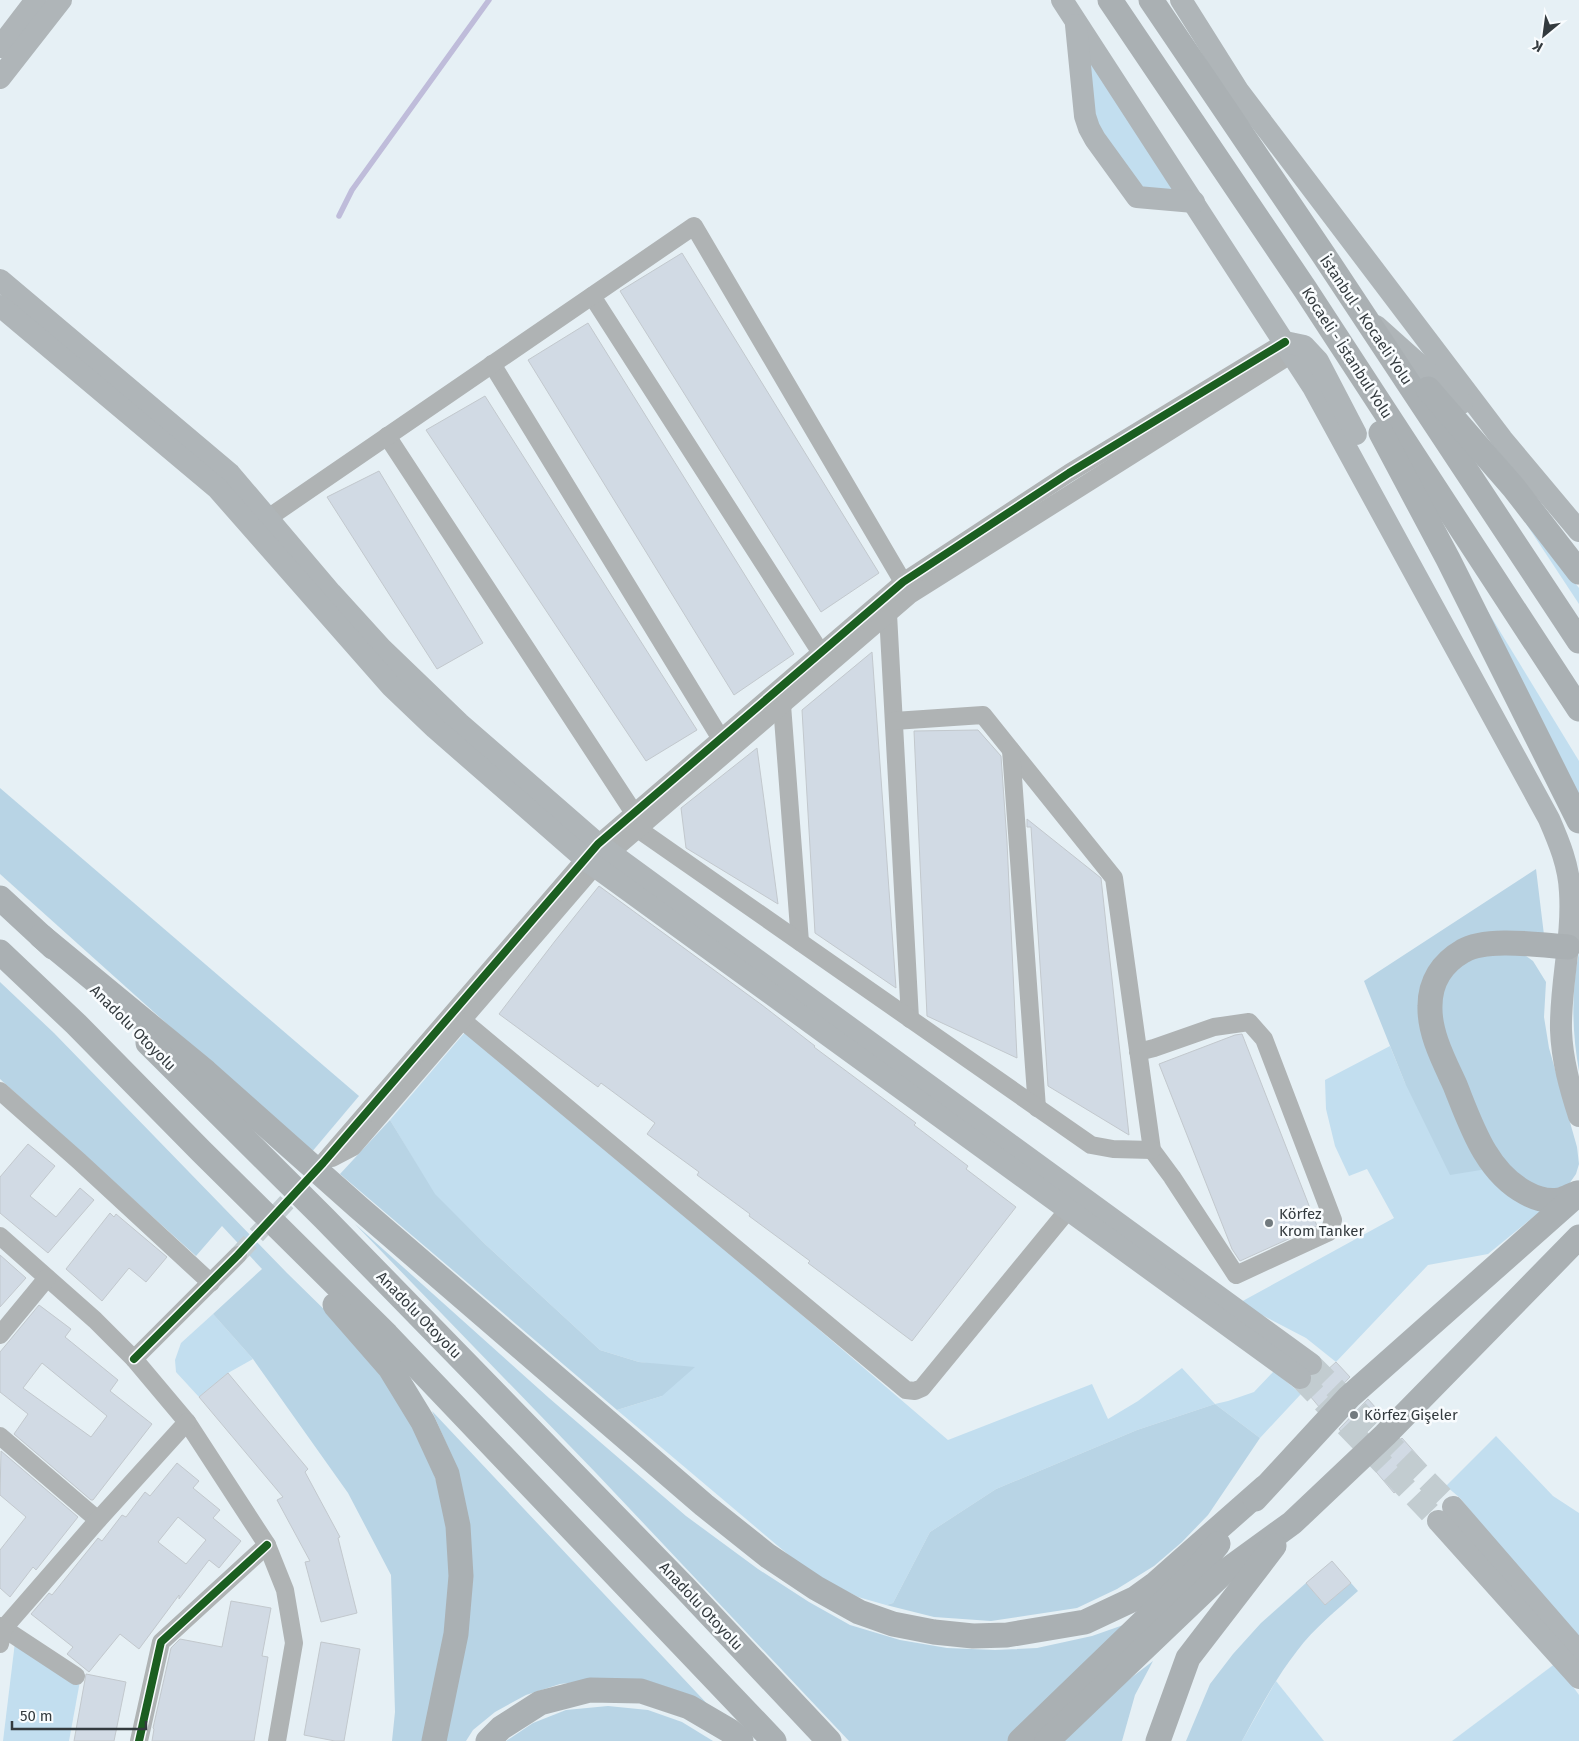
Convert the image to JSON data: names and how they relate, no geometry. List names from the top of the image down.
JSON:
{
  "streets": {
    "highway": ["İstanbul - Kocaeli Yolu", "Kocaeli - İstanbul Yolu", "Anadolu Otoyolu"]
  },
  "places": ["Körfez Krom Tanker", "Körfez Gişeler"],
  "scale_bar": "50 m",
  "north": "bottom left"
}
